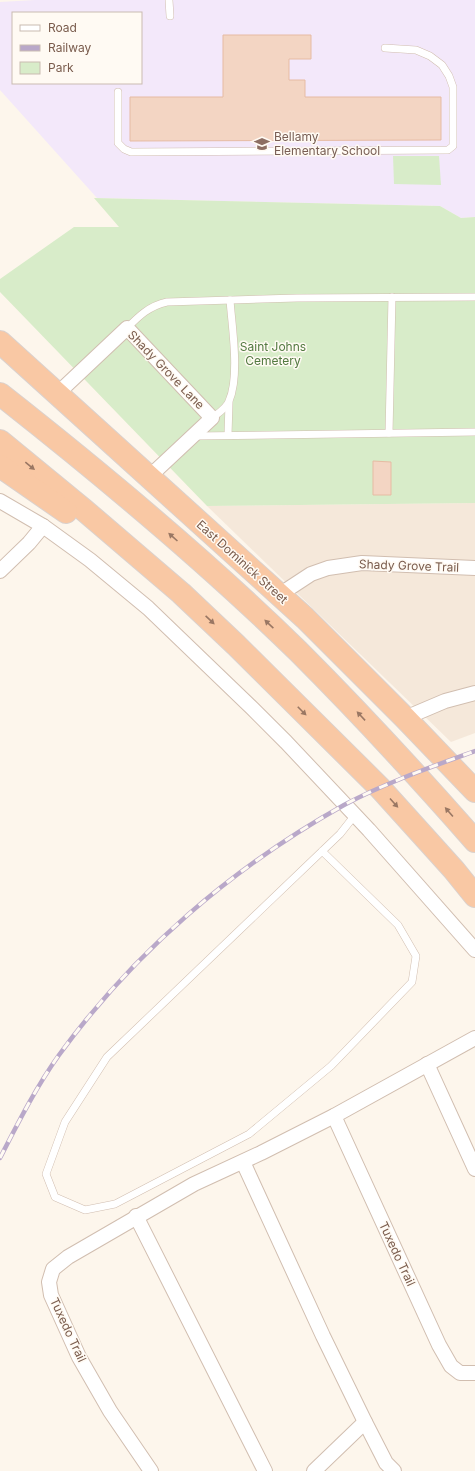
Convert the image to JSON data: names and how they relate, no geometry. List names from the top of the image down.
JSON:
{
  "streets": {
    "highway": ["East Dominick Street"],
    "street": ["Shady Grove Lane", "Shady Grove Trail", "Tuxedo Trail"]
  },
  "crossings": [
    ["Shady Grove Lane", "East Dominick Street"],
    ["East Dominick Street", "Shady Grove Trail"]
  ],
  "parks": ["Saint Johns Cemetery"],
  "places": {
    "school or university": ["Bellamy Elementary School"]
  },
  "legend": ["Road", "Railway", "Park"]
}
